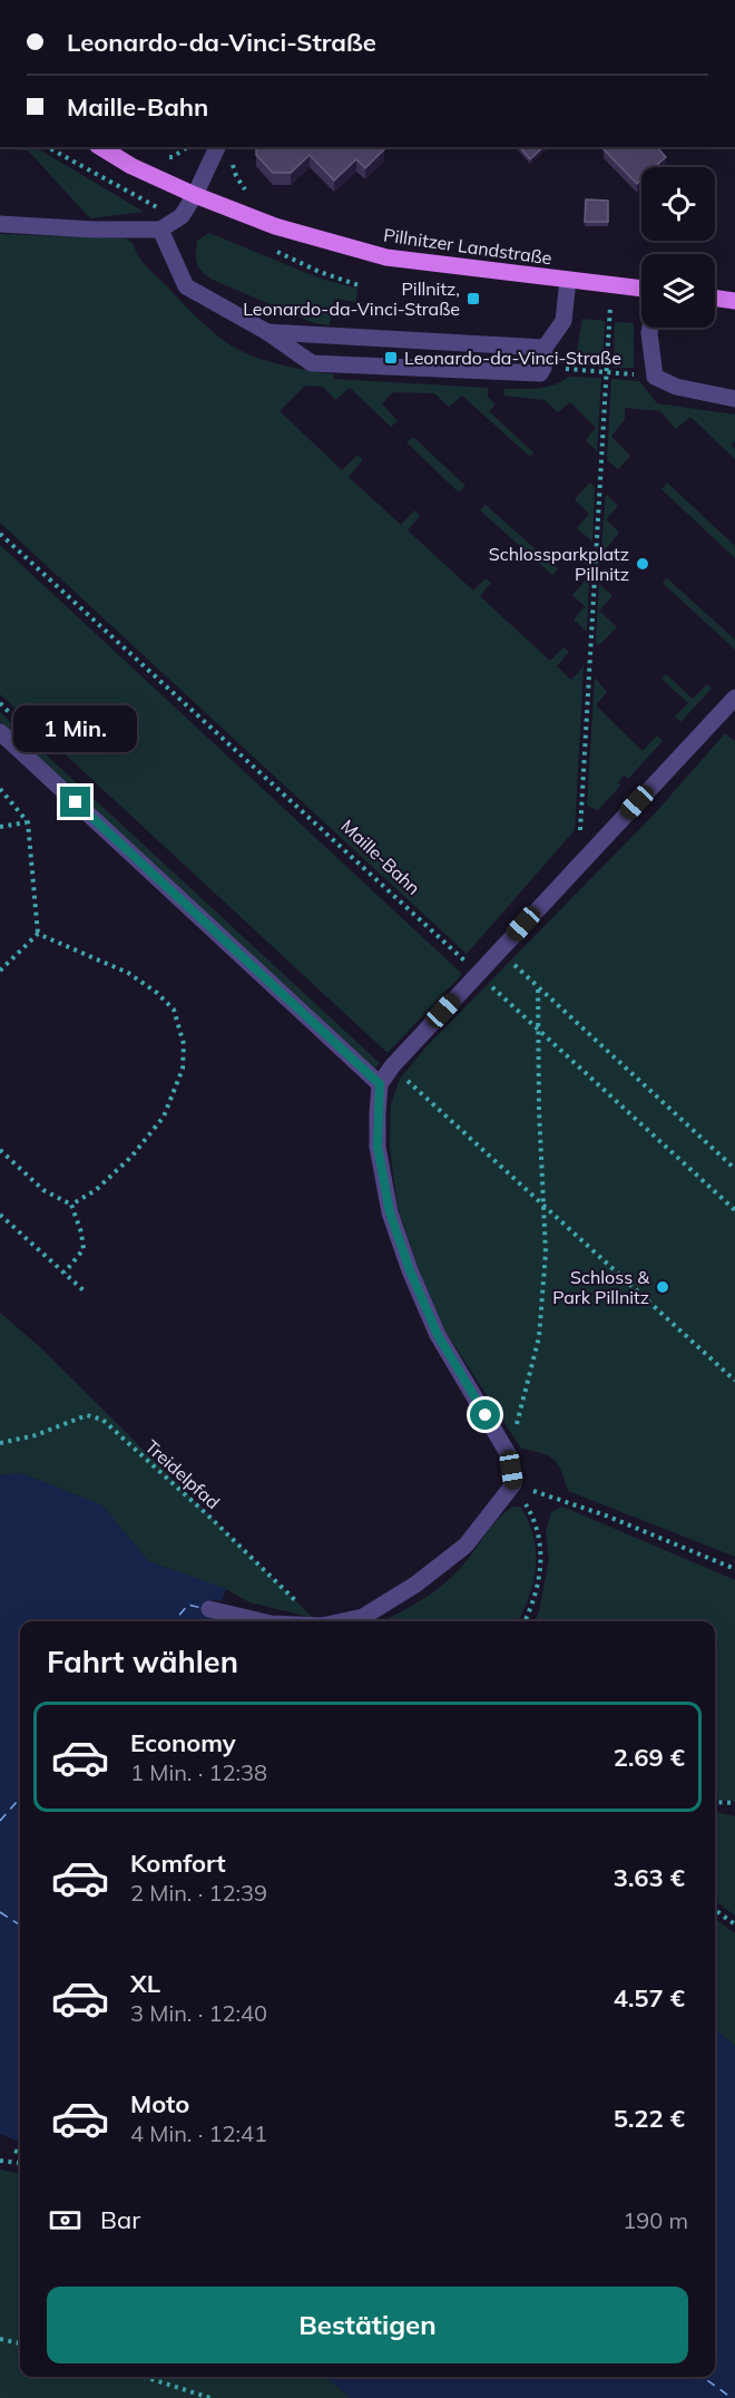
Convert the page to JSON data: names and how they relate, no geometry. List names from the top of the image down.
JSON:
{
  "streets": {
    "main road": ["Pillnitzer Landstraße"],
    "path": ["Maille-Bahn", "Treidelpfad"]
  },
  "places": {
    "transit": ["Pillnitz, Leonardo-da-Vinci-Straße", "Leonardo-da-Vinci-Straße"],
    "other": ["Schlossparkplatz Pillnitz", "Schloss & Park Pillnitz"]
  },
  "page": {
    "banner": ["Leonardo-da-Vinci-Straße", "Maille-Bahn"],
    "bubble": "1 Min.",
    "heading": "Fahrt wählen",
    "list": [
      {
        "name": "Economy",
        "note": "1 Min. · 12:38",
        "value": "2.69 €"
      },
      {
        "name": "Komfort",
        "note": "2 Min. · 12:39",
        "value": "3.63 €"
      },
      {
        "name": "XL",
        "note": "3 Min. · 12:40",
        "value": "4.57 €"
      },
      {
        "name": "Moto",
        "note": "4 Min. · 12:41",
        "value": "5.22 €"
      }
    ],
    "pay": ["Bar", "190 m"],
    "buttons": "Bestätigen"
  }
}
